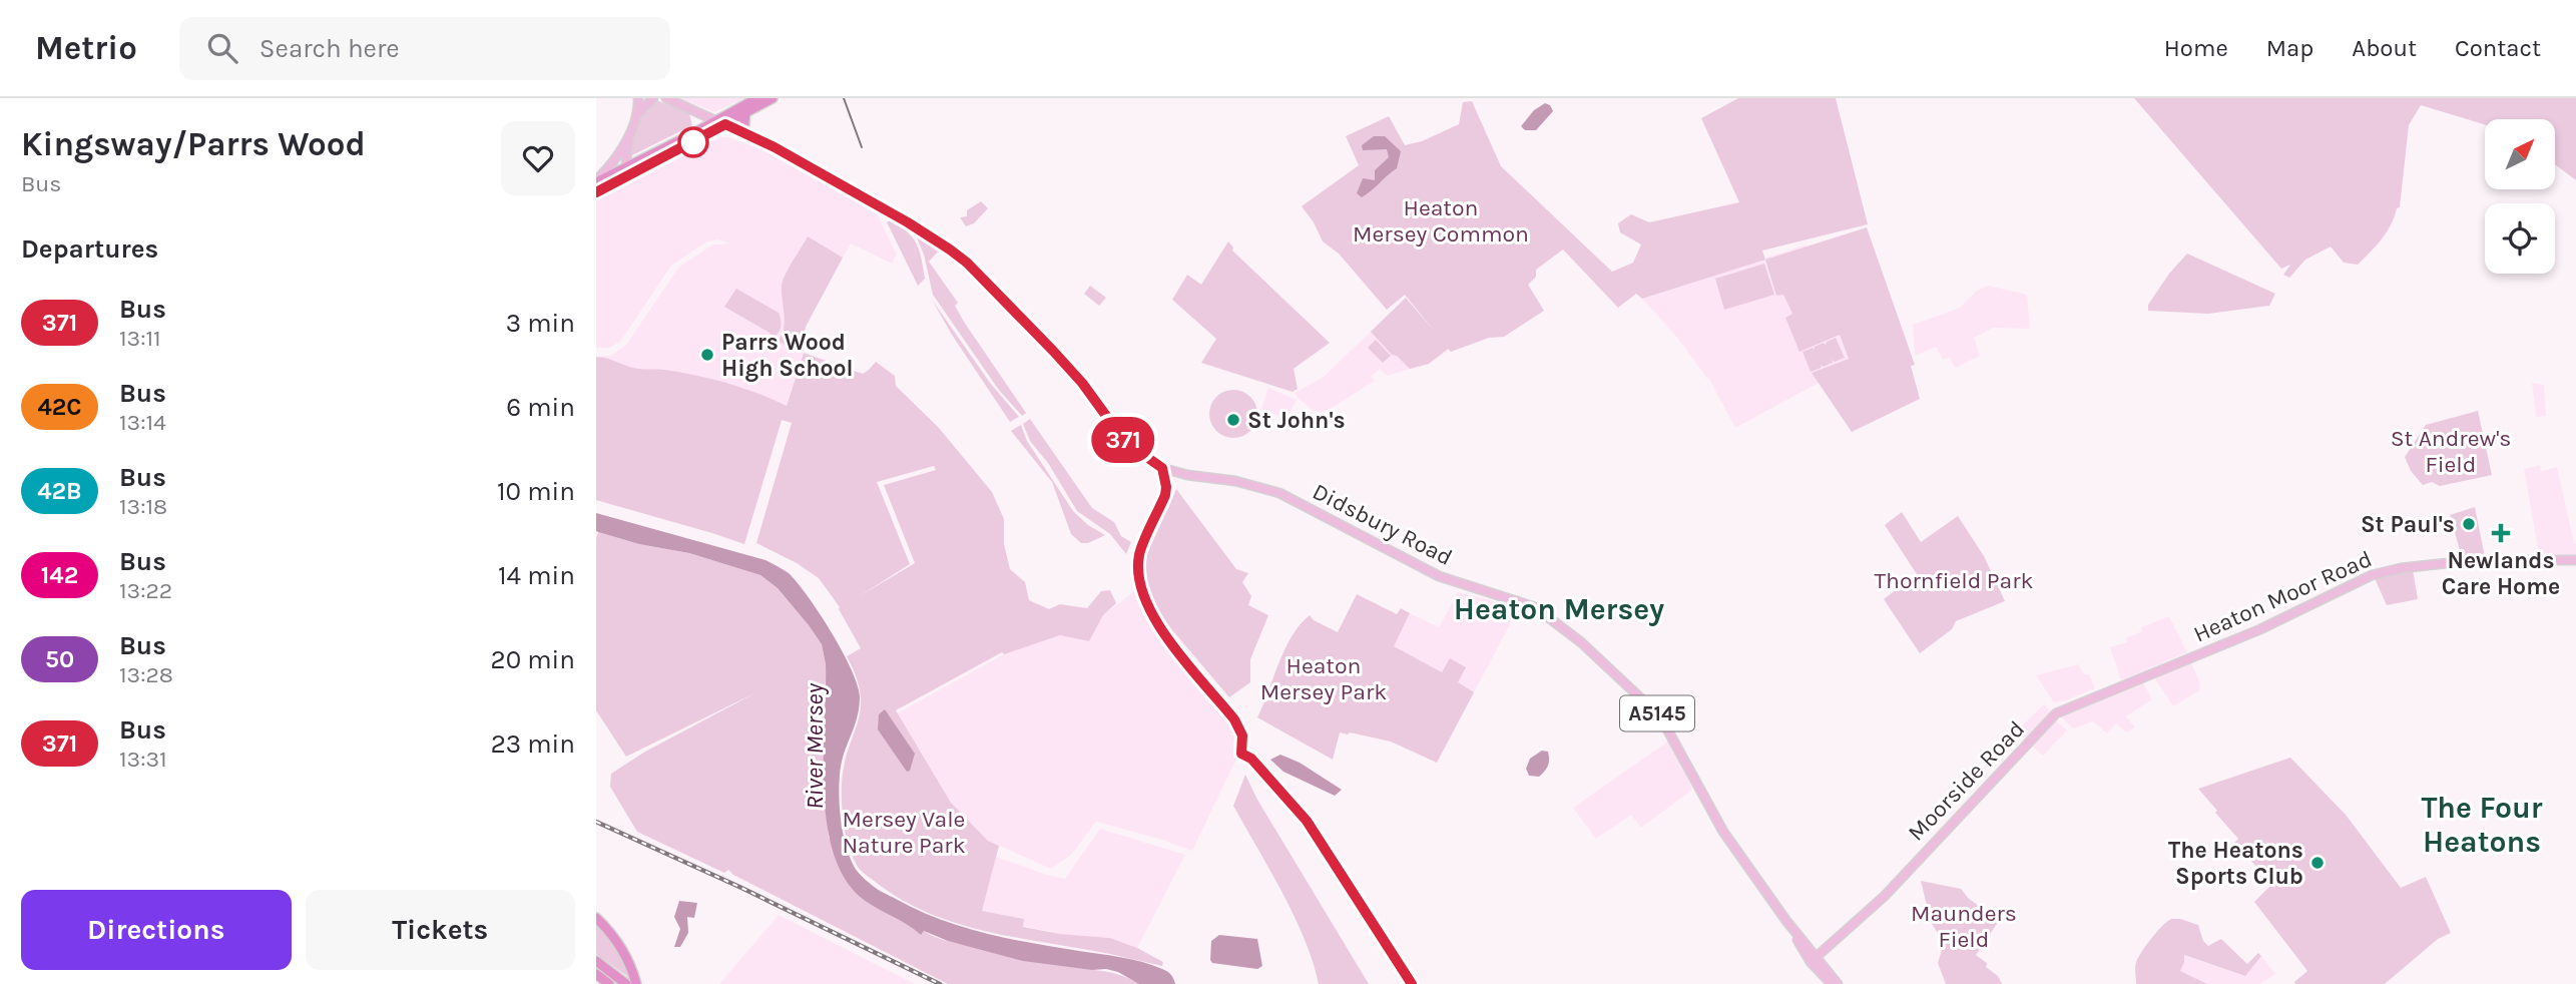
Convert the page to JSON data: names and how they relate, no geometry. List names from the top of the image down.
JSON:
{
  "streets": {
    "main road": [
      "Didsbury Road",
      "Heaton Moor Road",
      "A5145",
      "Moorside Road"
    ]
  },
  "crossings": [
    ["Didsbury Road", "A5145"],
    ["Didsbury Road", "Moorside Road"],
    ["Heaton Moor Road", "Moorside Road"]
  ],
  "districts": ["Heaton Mersey", "The Four Heatons"],
  "water": ["River Mersey"],
  "parks": [
    "Heaton Mersey Common",
    "St Andrew's Field",
    "Thornfield Park",
    "Heaton Mersey Park",
    "Mersey Vale Nature Park",
    "Maunders Field"
  ],
  "places": {
    "other": [
      "Parrs Wood High School",
      "St John's",
      "St Paul's",
      "The Heatons Sports Club"
    ],
    "health": ["Newlands Care Home"]
  },
  "lines": ["bus line 371"],
  "north": "top right",
  "page": {
    "header": "Metrio",
    "search": "Search here",
    "nav": [
      "Home",
      "Map",
      "About",
      "Contact"
    ],
    "heading": [
      ["Kingsway/Parrs Wood", "Bus"],
      "Departures"
    ],
    "on_map": "371",
    "list": [
      {
        "mark": "371",
        "name": "Bus",
        "note": "13:11",
        "value": "3 min"
      },
      {
        "mark": "42C",
        "name": "Bus",
        "note": "13:14",
        "value": "6 min"
      },
      {
        "mark": "42B",
        "name": "Bus",
        "note": "13:18",
        "value": "10 min"
      },
      {
        "mark": "142",
        "name": "Bus",
        "note": "13:22",
        "value": "14 min"
      },
      {
        "mark": "50",
        "name": "Bus",
        "note": "13:28",
        "value": "20 min"
      },
      {
        "mark": "371",
        "name": "Bus",
        "note": "13:31",
        "value": "23 min"
      }
    ],
    "buttons": ["Directions", "Tickets"]
  }
}
